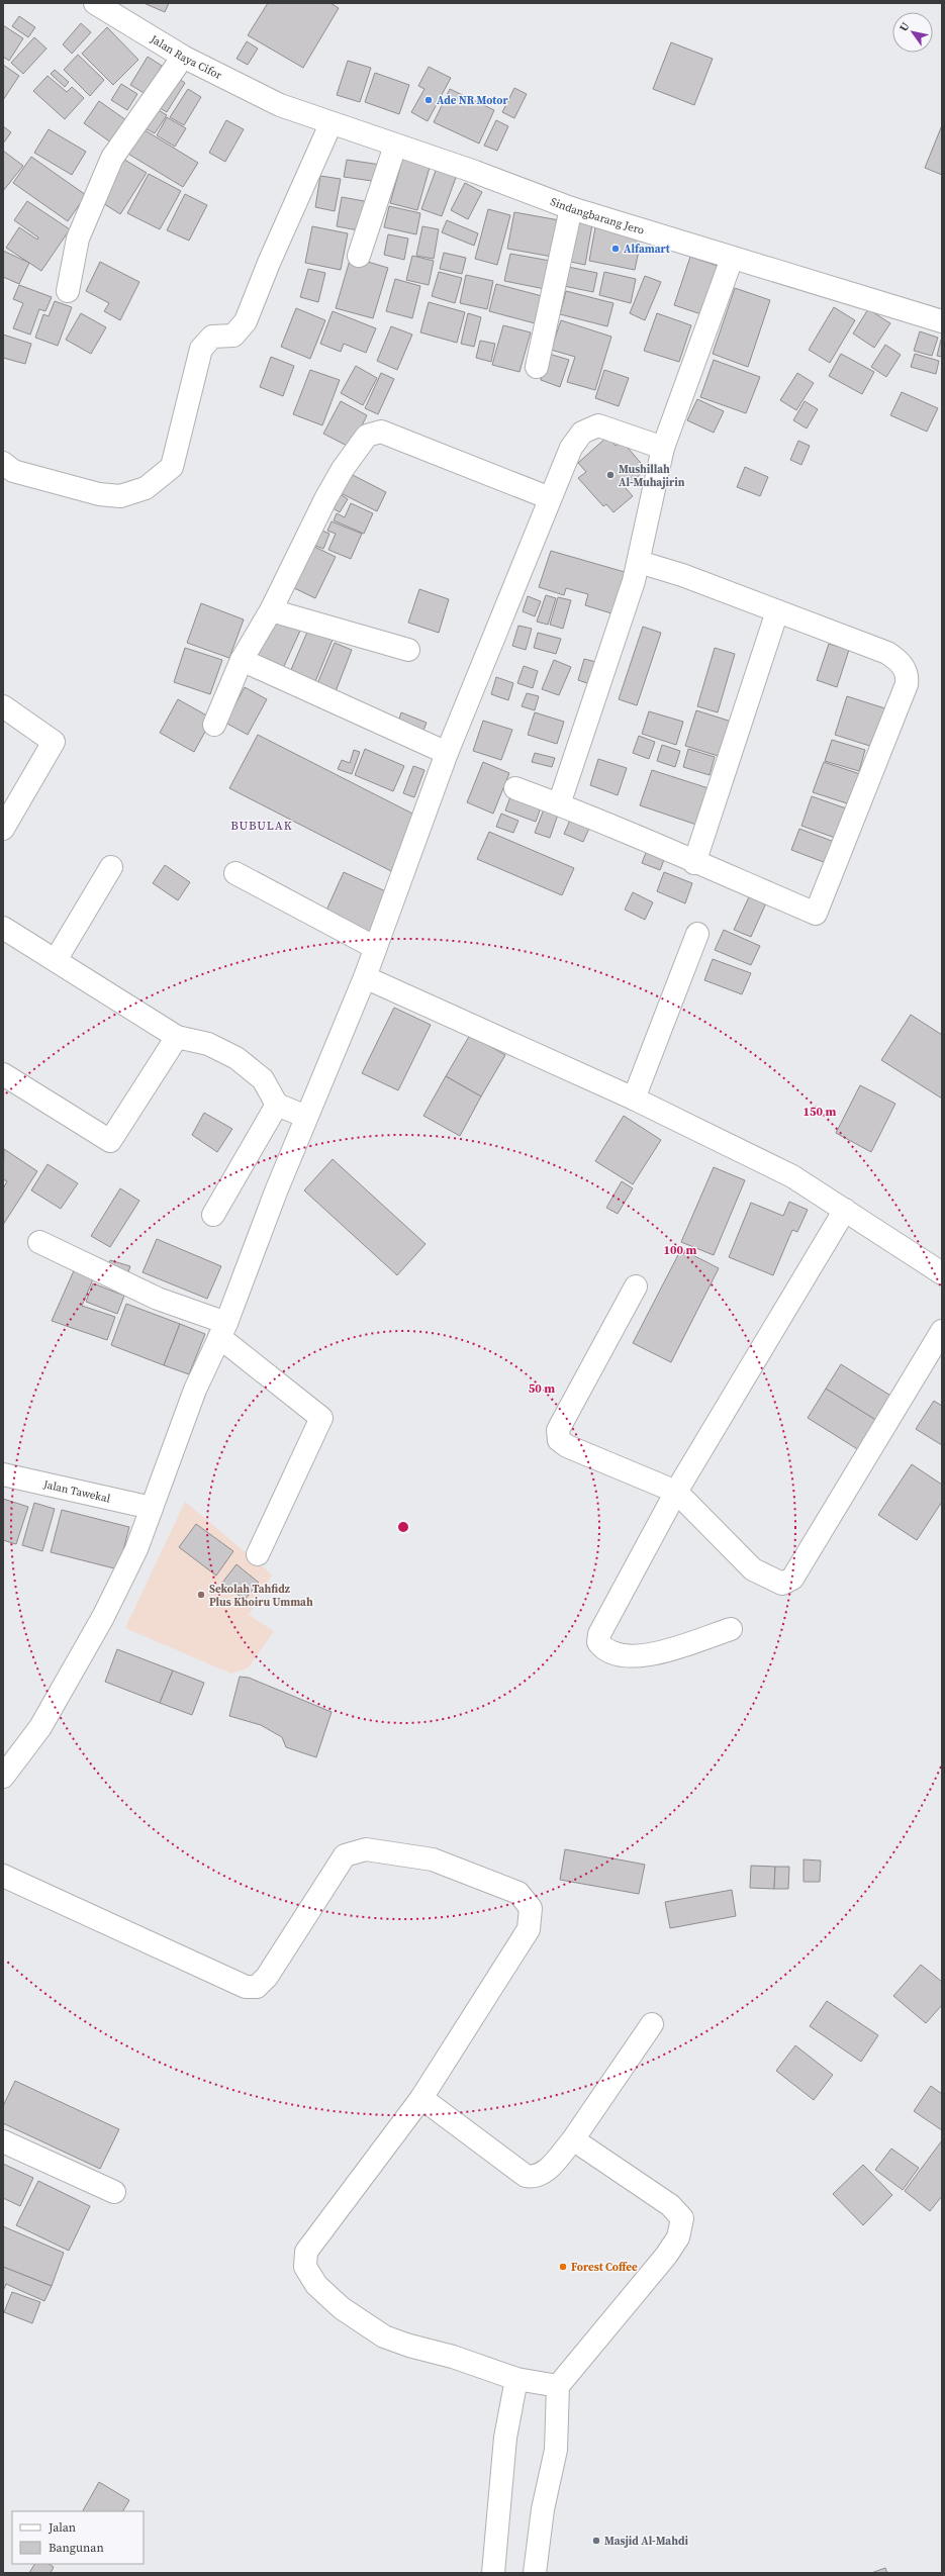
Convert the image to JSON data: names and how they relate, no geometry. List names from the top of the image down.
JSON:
{
  "streets": {
    "street": ["Jalan Raya Cifor", "Sindangbarang Jero", "Jalan Tawekal"]
  },
  "crossings": [
    ["Jalan Raya Cifor", "Sindangbarang Jero"]
  ],
  "districts": ["BUBULAK"],
  "places": [
    "Ade NR Motor",
    "Alfamart",
    "Mushillah Al-Muhajirin",
    "Sekolah Tahfidz Plus Khoiru Ummah",
    "Forest Coffee",
    "Masjid Al-Mahdi"
  ],
  "legend": ["Jalan", "Bangunan"],
  "north": "top left",
  "rings": ["150 m", "100 m", "50 m"]
}
